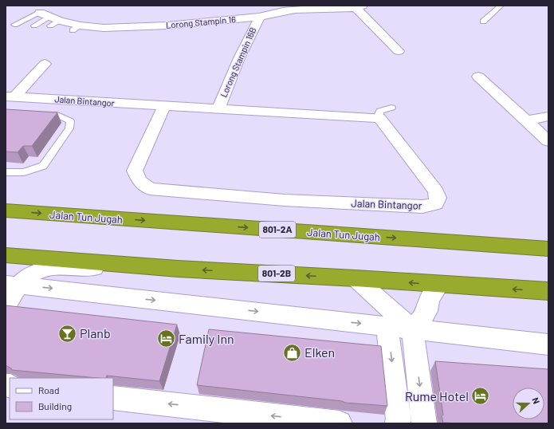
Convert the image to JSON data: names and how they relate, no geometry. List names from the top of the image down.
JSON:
{
  "streets": {
    "highway": ["Jalan Tun Jugah", "801-2A", "801-2B"],
    "street": ["Lorong Stampin 16", "Lorong Stampin 16B", "Jalan Bintangor"]
  },
  "crossings": [
    ["Lorong Stampin 16", "Lorong Stampin 16B"],
    ["Lorong Stampin 16B", "Jalan Bintangor"]
  ],
  "places": {
    "bar": ["Planb"],
    "hotel": ["Family Inn", "Rume Hotel"],
    "shop": ["Elken"]
  },
  "legend": ["Road", "Building"],
  "north": "right"
}
